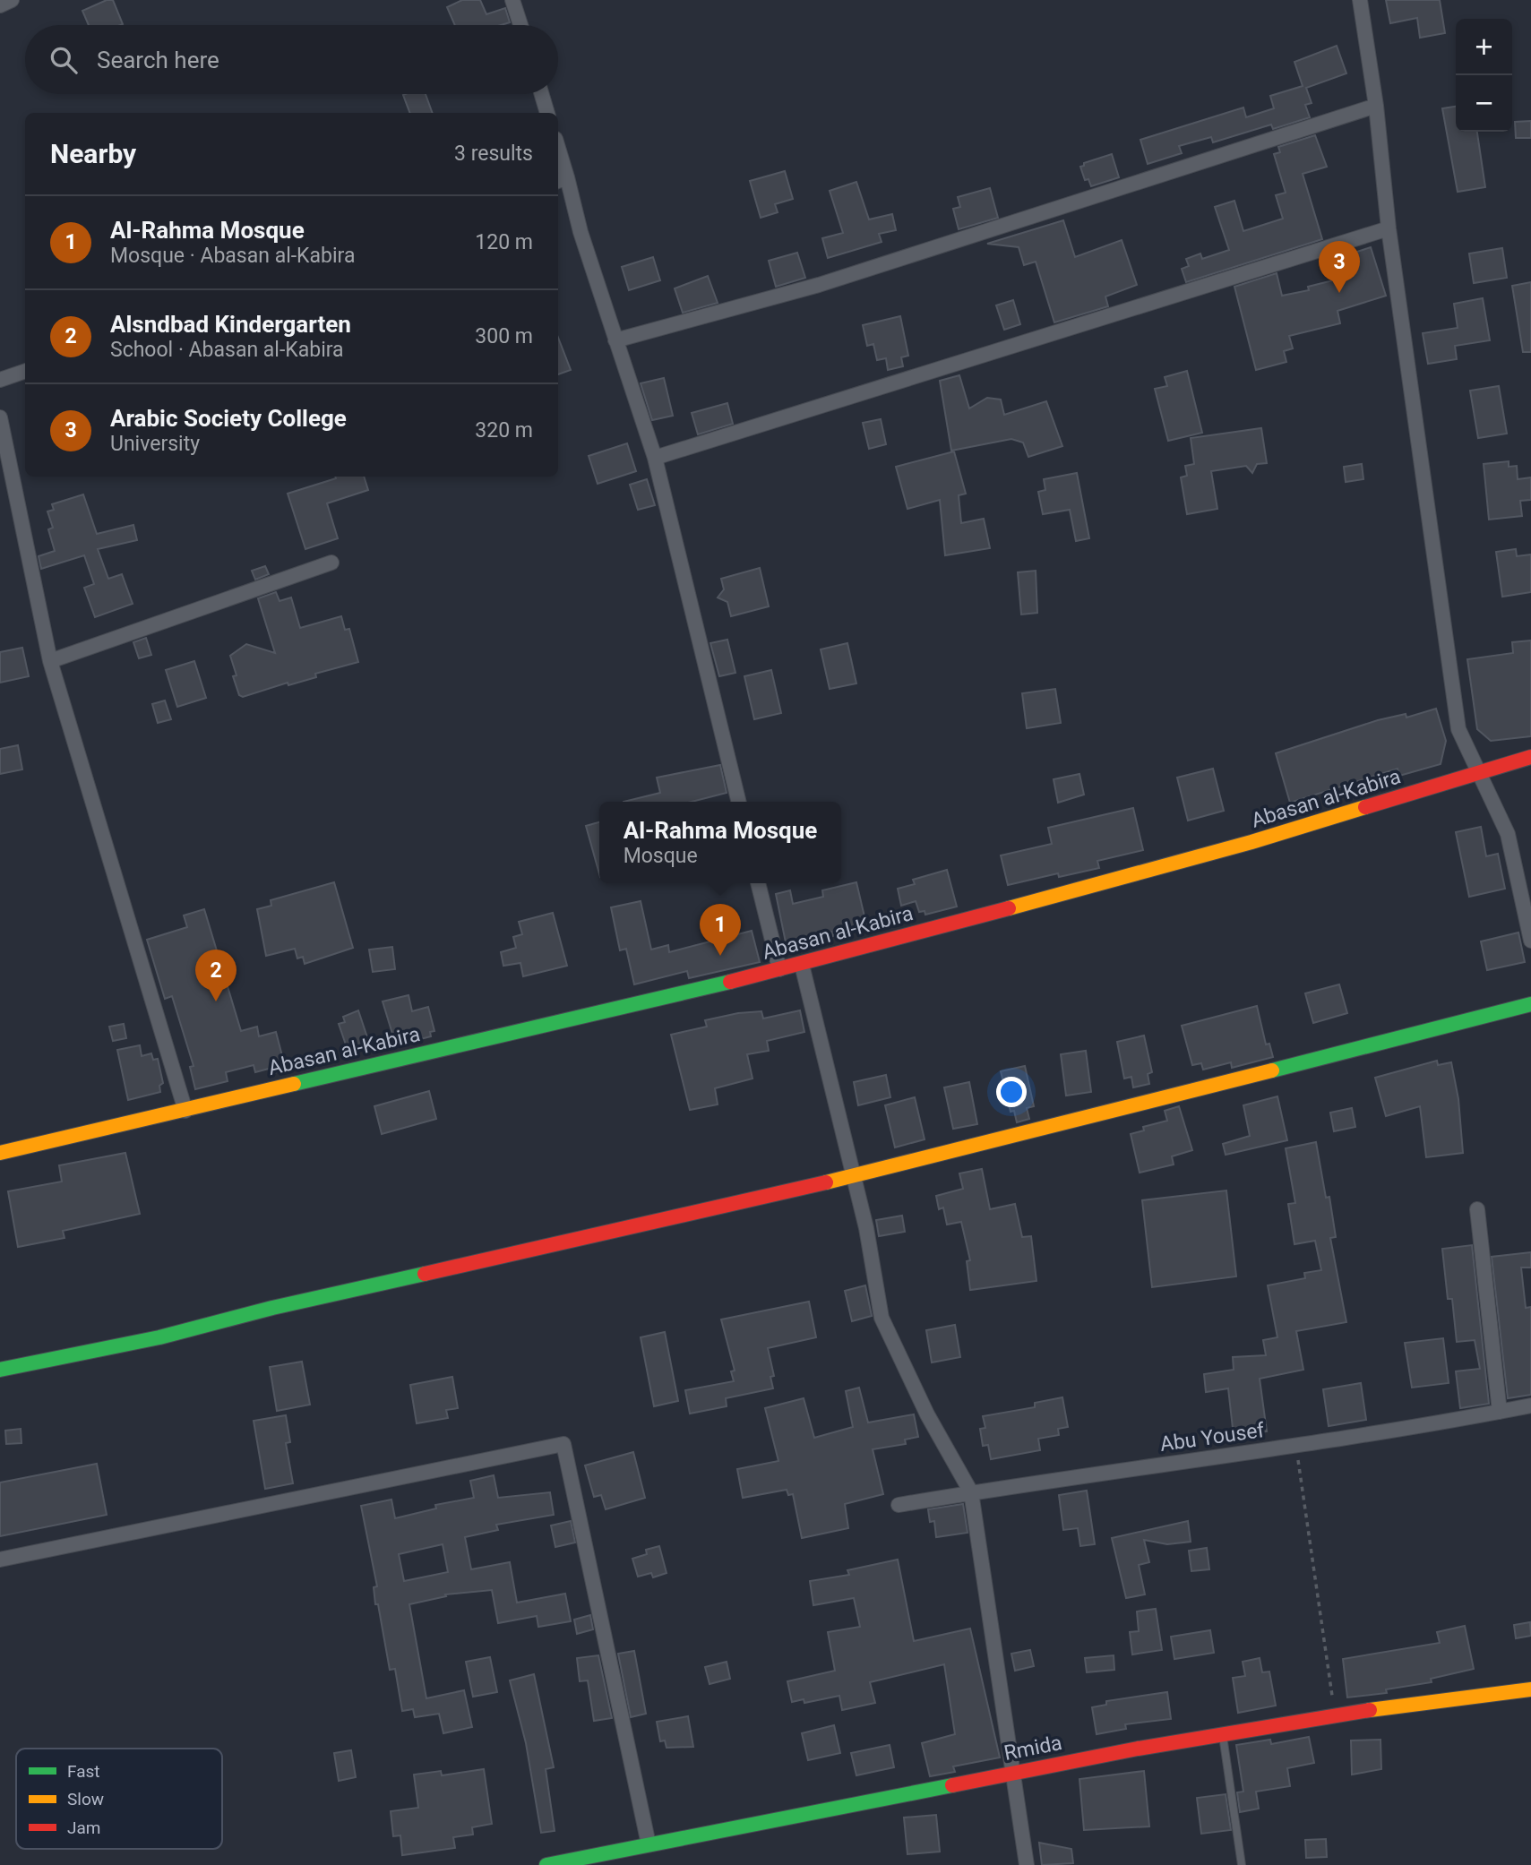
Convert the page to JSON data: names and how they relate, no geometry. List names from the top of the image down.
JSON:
{
  "streets": {
    "street": ["Abasan al-Kabira", "Abu Yousef", "Rmida"]
  },
  "legend": ["Fast", "Slow", "Jam"],
  "page": {
    "map_buttons": ["+", "−"],
    "search": "Search here",
    "heading": ["Nearby", "3 results"],
    "list": [
      {
        "mark": "1",
        "name": "Al-Rahma Mosque",
        "note": "Mosque · Abasan al-Kabira",
        "value": "120 m"
      },
      {
        "mark": "2",
        "name": "Alsndbad Kindergarten",
        "note": "School · Abasan al-Kabira",
        "value": "300 m"
      },
      {
        "mark": "3",
        "name": "Arabic Society College",
        "note": "University",
        "value": "320 m"
      }
    ],
    "pins": ["3", "1", "2"],
    "popup": ["Al-Rahma Mosque", "Mosque"]
  }
}
